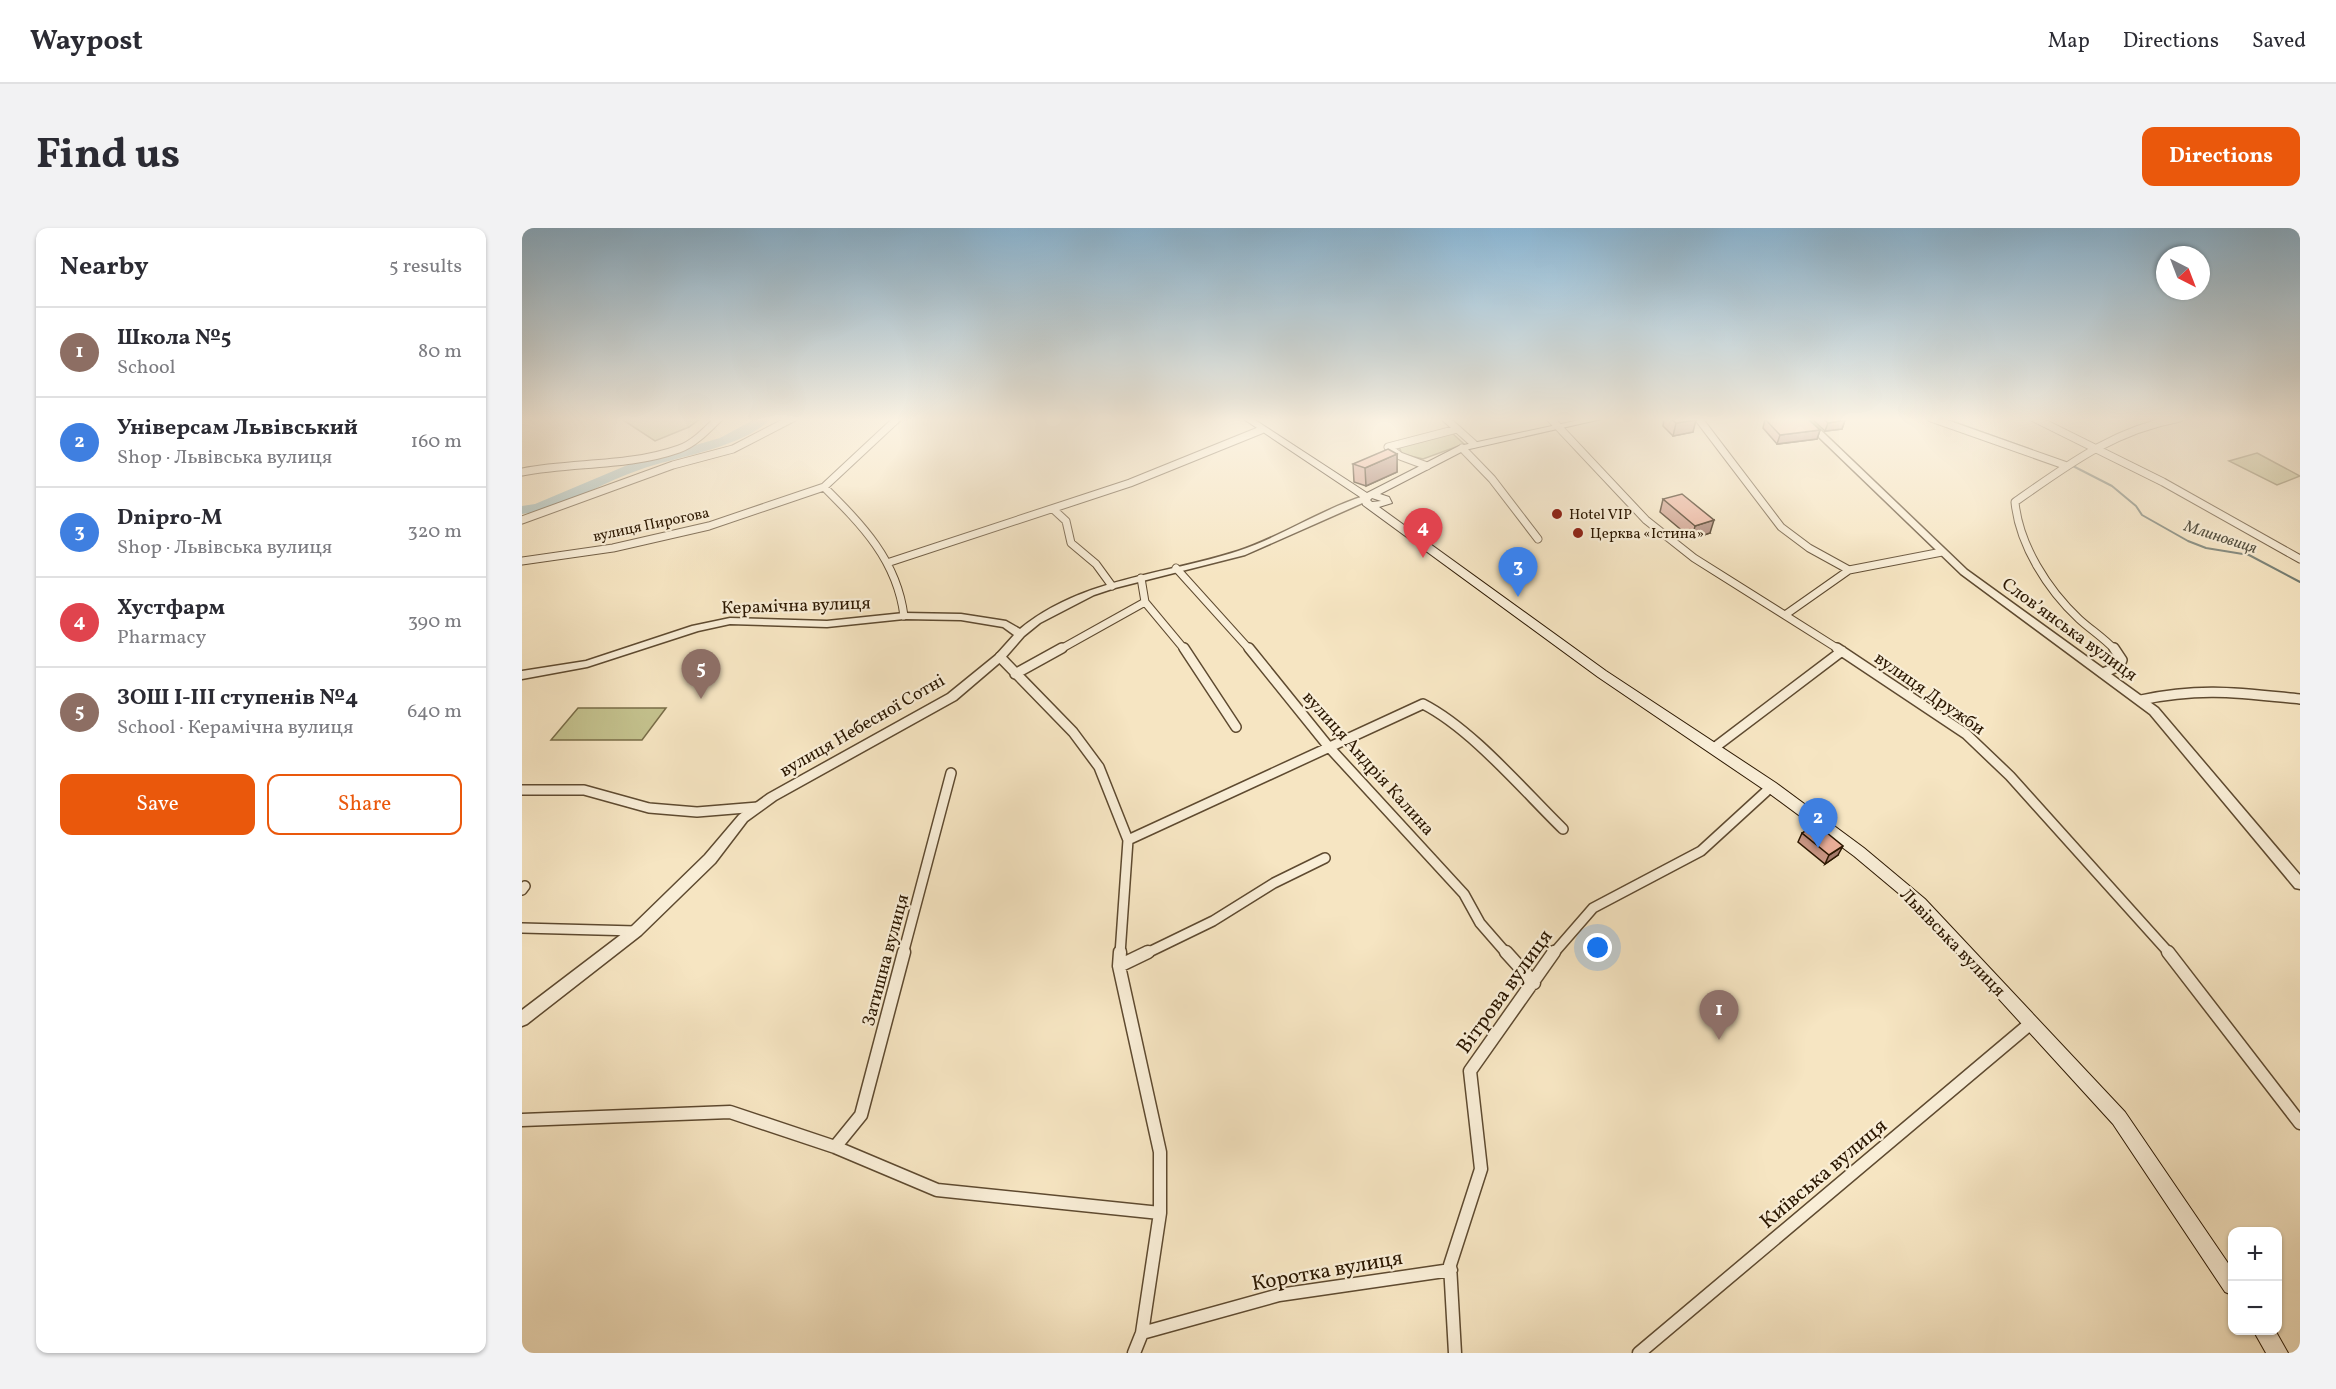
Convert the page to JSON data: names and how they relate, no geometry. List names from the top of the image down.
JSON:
{
  "streets": {
    "main road": ["Львівська вулиця"],
    "street": [
      "вулиця Пирогова",
      "Керамічна вулиця",
      "Словʼянська вулиця",
      "вулиця Дружби",
      "вулиця Небесної Сотні",
      "вулиця Андрія Калина",
      "Затишна вулиця",
      "Вітрова вулиця",
      "Київська вулиця",
      "Коротка вулиця"
    ]
  },
  "crossings": [
    ["Керамічна вулиця", "вулиця Небесної Сотні"],
    ["вулиця Небесної Сотні", "вулиця Андрія Калина"],
    ["вулиця Небесної Сотні", "Львівська вулиця"],
    ["вулиця Андрія Калина", "Вітрова вулиця"],
    ["Львівська вулиця", "Вітрова вулиця"],
    ["Львівська вулиця", "Київська вулиця"],
    ["Вітрова вулиця", "Коротка вулиця"]
  ],
  "water": ["Млиновиця"],
  "places": ["Hotel VIP", "Церква «Істина»"],
  "north": "bottom right",
  "page": {
    "header": "Waypost",
    "nav": ["Map", "Directions", "Saved"],
    "title": "Find us",
    "buttons": [
      "Directions",
      ["Save", "Share"]
    ],
    "heading": ["Nearby", "5 results"],
    "list": [
      {
        "mark": "1",
        "name": "Школа №5",
        "note": "School",
        "value": "80 m"
      },
      {
        "mark": "2",
        "name": "Універсам Львівський",
        "note": "Shop · Львівська вулиця",
        "value": "160 m"
      },
      {
        "mark": "3",
        "name": "Dnipro-M",
        "note": "Shop · Львівська вулиця",
        "value": "320 m"
      },
      {
        "mark": "4",
        "name": "Хустфарм",
        "note": "Pharmacy",
        "value": "390 m"
      },
      {
        "mark": "5",
        "name": "ЗОШ І-ІІІ ступенів №4",
        "note": "School · Керамічна вулиця",
        "value": "640 m"
      }
    ],
    "pins": [
      "4",
      "3",
      "5",
      "2",
      "1"
    ],
    "map_buttons": ["+", "−"]
  }
}
